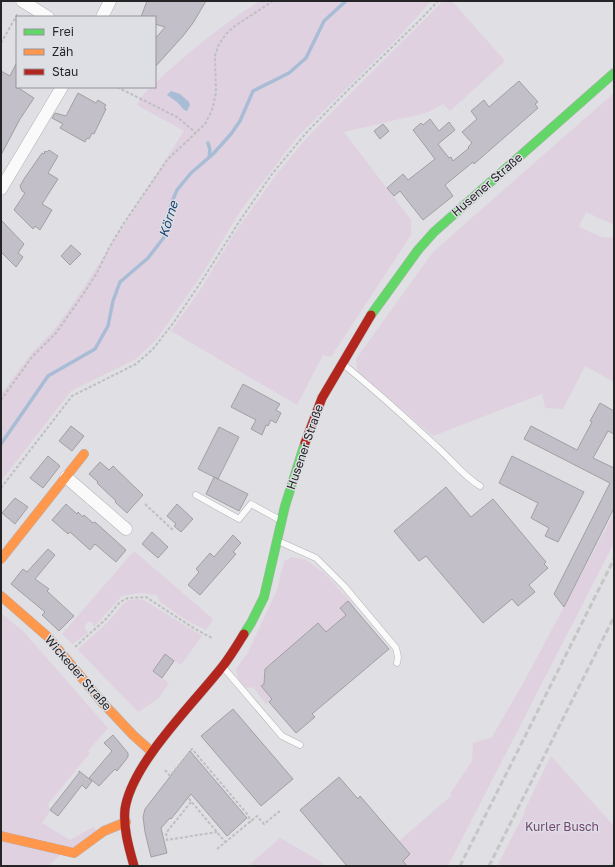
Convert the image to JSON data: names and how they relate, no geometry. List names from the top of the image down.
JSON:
{
  "streets": {
    "street": ["Husener Straße", "Wickeder Straße"]
  },
  "crossings": [
    ["Husener Straße", "Wickeder Straße"]
  ],
  "water": ["Körne"],
  "parks": ["Kurler Busch"],
  "legend": ["Frei", "Zäh", "Stau"]
}
